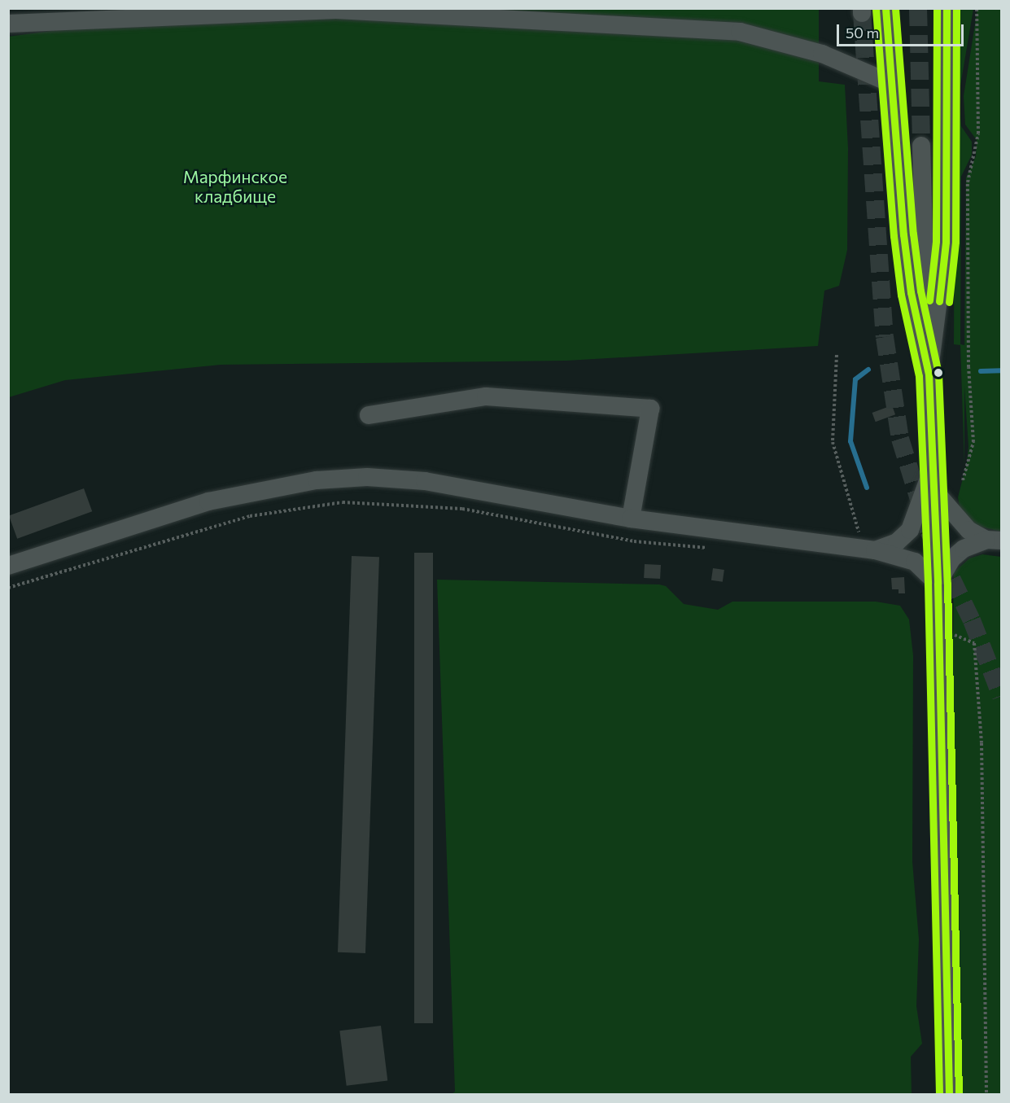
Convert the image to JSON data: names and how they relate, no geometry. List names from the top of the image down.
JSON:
{
  "parks": ["Марфинское кладбище"],
  "scale_bar": "50 m"
}
